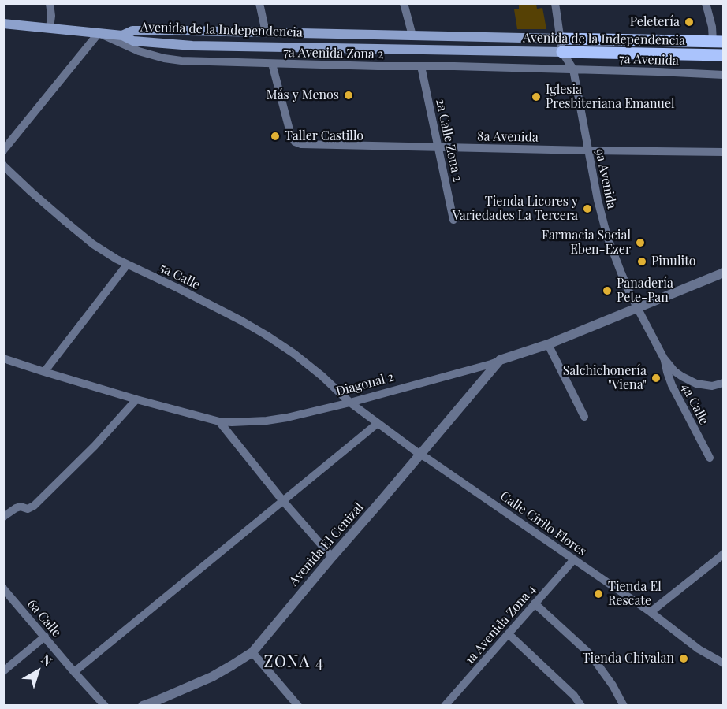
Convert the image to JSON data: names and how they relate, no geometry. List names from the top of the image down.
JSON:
{
  "streets": {
    "main road": ["Avenida de la Independencia"],
    "street": [
      "7a Avenida Zona 2",
      "7a Avenida",
      "8a Avenida",
      "2a Calle Zona 2",
      "9a Avenida",
      "5a Calle",
      "Diagonal 2",
      "4a Calle",
      "Calle Cirilo Flores",
      "Avenida El Cenizal",
      "6a Calle",
      "1a Avenida Zona 4"
    ]
  },
  "crossings": [
    ["Avenida de la Independencia", "9a Avenida"],
    ["7a Avenida Zona 2", "7a Avenida"],
    ["7a Avenida Zona 2", "8a Avenida"],
    ["7a Avenida Zona 2", "2a Calle Zona 2"],
    ["7a Avenida Zona 2", "9a Avenida"],
    ["7a Avenida", "9a Avenida"],
    ["8a Avenida", "2a Calle Zona 2"],
    ["8a Avenida", "9a Avenida"],
    ["9a Avenida", "Diagonal 2"],
    ["9a Avenida", "4a Calle"],
    ["5a Calle", "Diagonal 2"],
    ["5a Calle", "Calle Cirilo Flores"],
    ["Diagonal 2", "Calle Cirilo Flores"],
    ["Diagonal 2", "Avenida El Cenizal"],
    ["Calle Cirilo Flores", "Avenida El Cenizal"],
    ["Calle Cirilo Flores", "1a Avenida Zona 4"]
  ],
  "districts": ["ZONA 4"],
  "places": [
    "Peletería",
    "Más y Menos",
    "Iglesia Presbiteriana Emanuel",
    "Taller Castillo",
    "Tienda Licores y Variedades La Tercera",
    "Farmacia Social Eben-Ezer",
    "Pinulito",
    "Panadería Pete-Pan",
    "Salchichonería \"Viena\"",
    "Tienda El Rescate",
    "Tienda Chivalan"
  ],
  "north": "top right"
}
